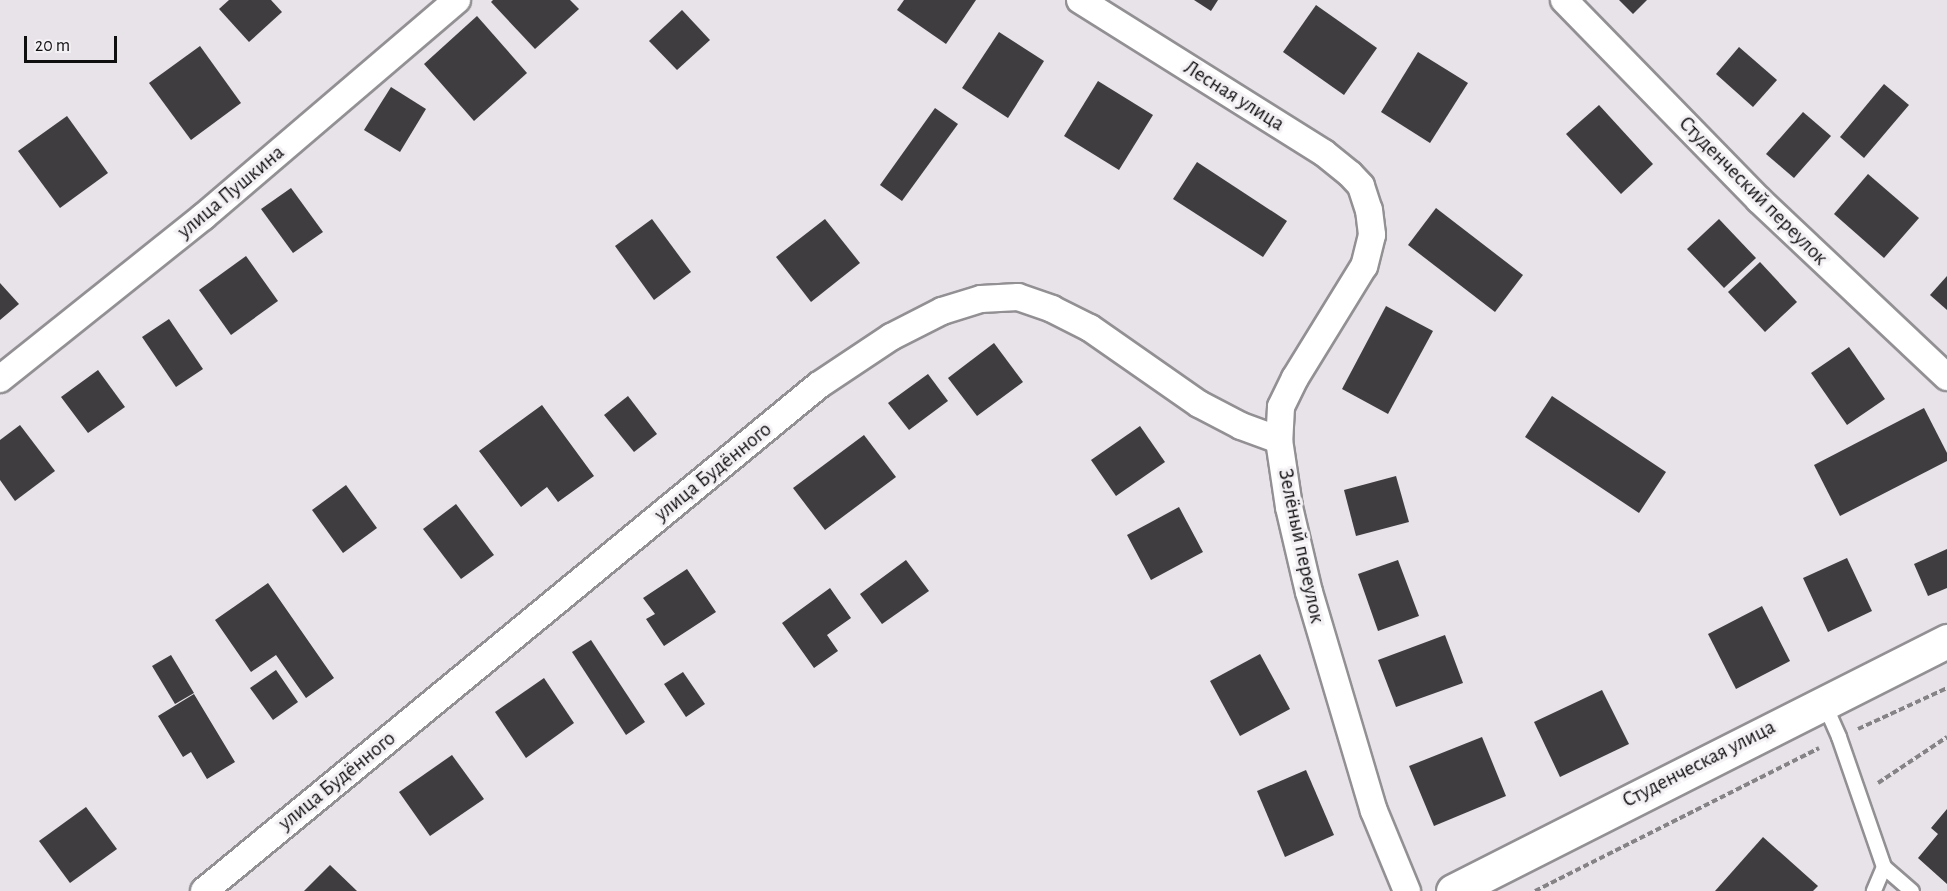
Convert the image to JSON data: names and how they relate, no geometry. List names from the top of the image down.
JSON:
{
  "streets": {
    "street": [
      "Лесная улица",
      "Студенческий переулок",
      "улица Пушкина",
      "улица Будённого",
      "Зелёный переулок",
      "Студенческая улица"
    ]
  },
  "crossings": [
    ["Лесная улица", "Зелёный переулок"],
    ["улица Будённого", "Зелёный переулок"]
  ],
  "scale_bar": "20 m"
}
